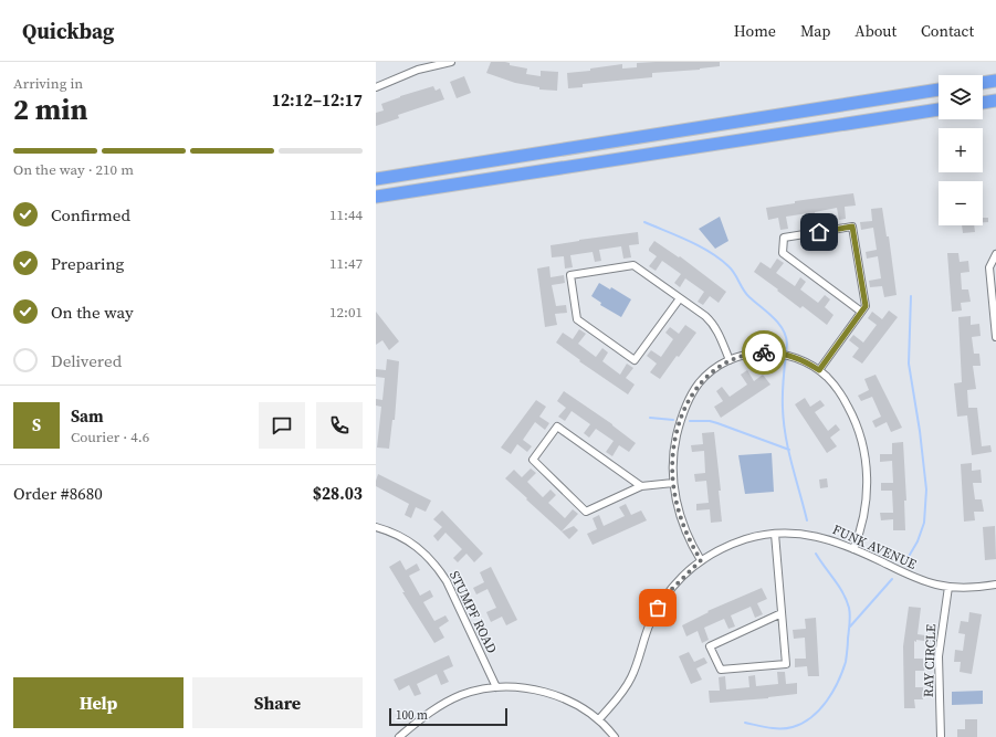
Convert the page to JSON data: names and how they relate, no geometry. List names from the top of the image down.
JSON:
{
  "streets": {
    "street": ["FUNK AVENUE", "STUMPF ROAD", "RAY CIRCLE"]
  },
  "crossings": [
    ["FUNK AVENUE", "RAY CIRCLE"]
  ],
  "scale_bar": "100 m",
  "page": {
    "header": "Quickbag",
    "nav": [
      "Home",
      "Map",
      "About",
      "Contact"
    ],
    "heading": ["2 min", "Arriving in", "12:12–12:17"],
    "panel": [
      "Sam",
      "Courier · 4.6",
      "Order #8680",
      "$28.03"
    ],
    "map_buttons": ["+", "−"],
    "bar": "On the way · 210 m",
    "list": [
      ["Confirmed", "11:44"],
      ["Preparing", "11:47"],
      ["On the way", "12:01"],
      "Delivered"
    ],
    "round": "S",
    "buttons": ["Help", "Share"],
    "scale": "100 m"
  }
}
